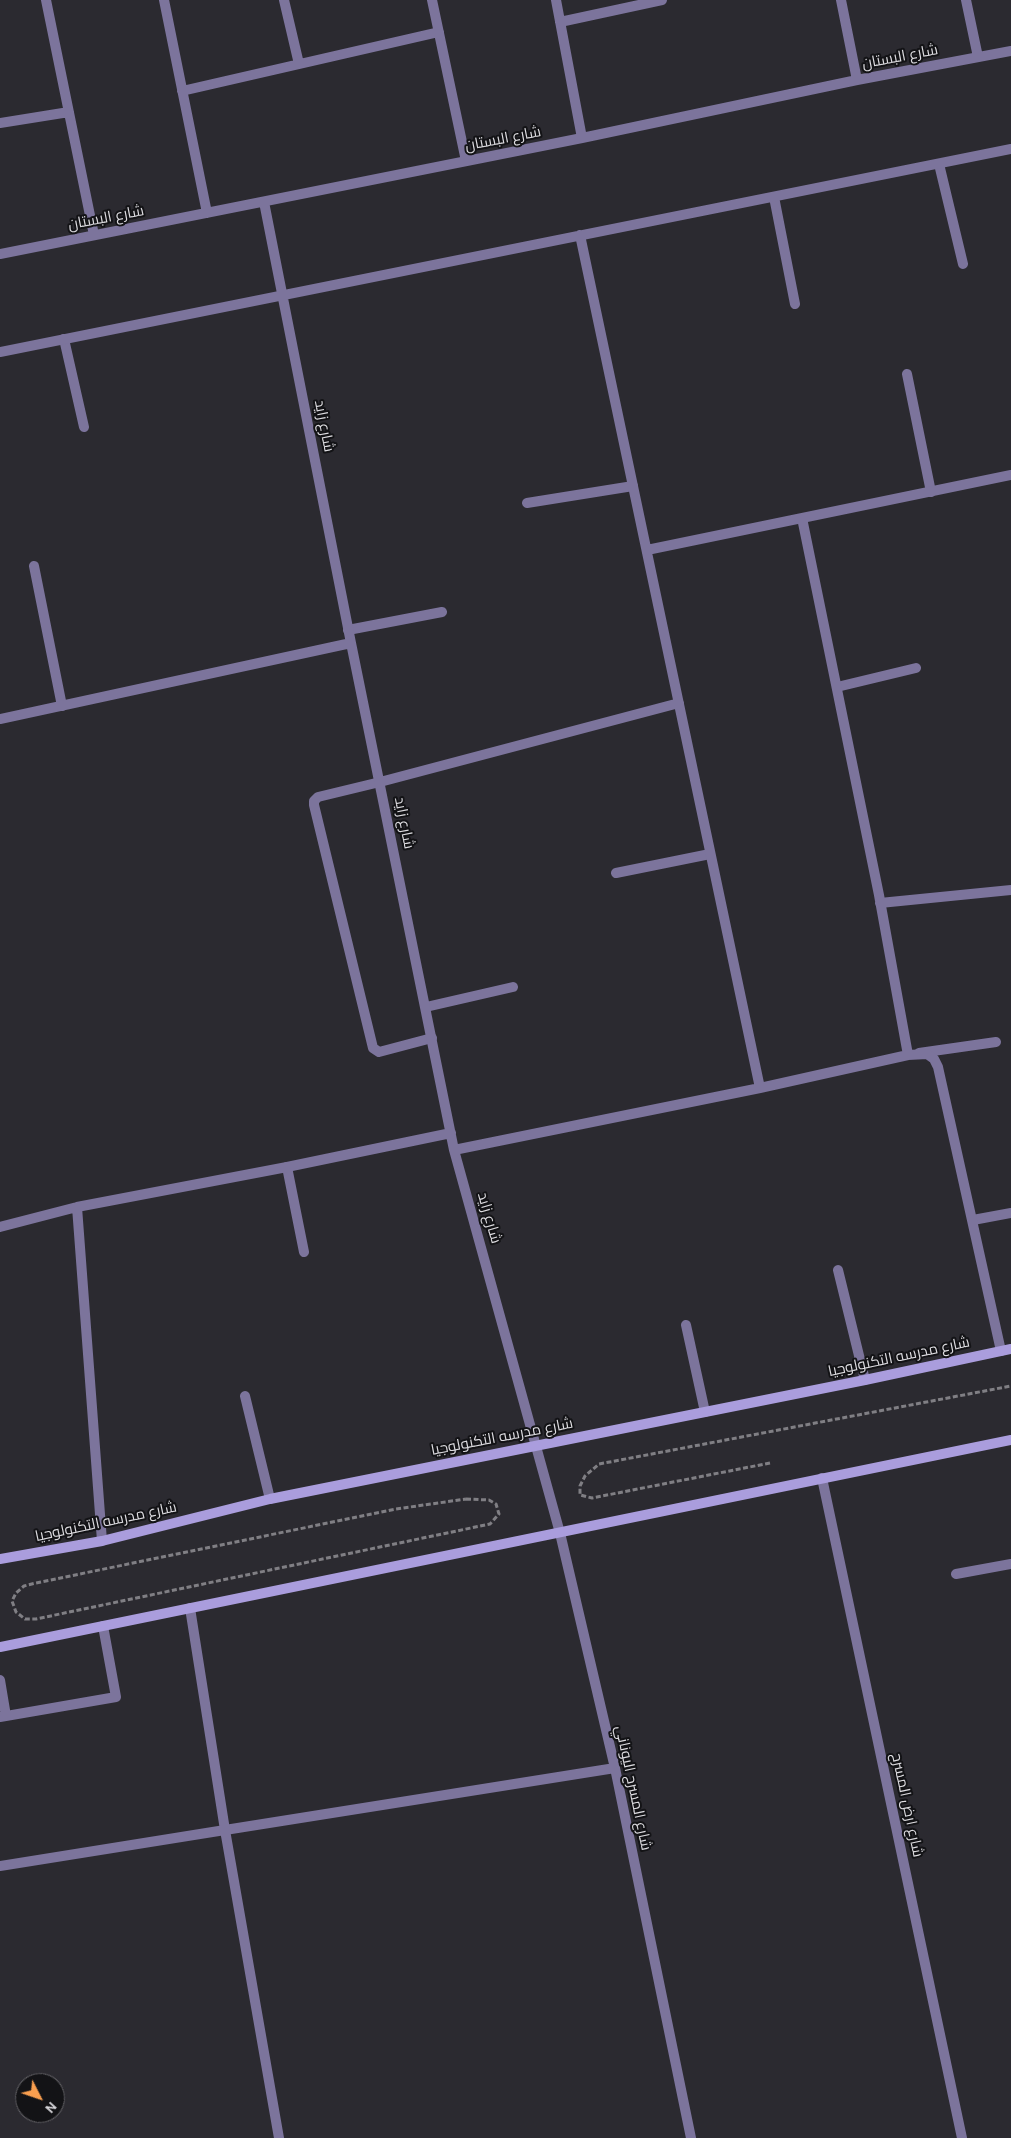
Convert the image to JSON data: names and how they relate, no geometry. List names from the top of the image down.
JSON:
{
  "streets": {
    "street": [
      "شارع البستان",
      "شارع زايد",
      "شارع مدرسه التكنولوجيا",
      "شارع المسرح اليوناني",
      "شارع ارض المسرح"
    ]
  },
  "crossings": [
    ["شارع البستان", "شارع زايد"],
    ["شارع زايد", "شارع مدرسه التكنولوجيا"],
    ["شارع زايد", "شارع المسرح اليوناني"],
    ["شارع مدرسه التكنولوجيا", "شارع المسرح اليوناني"]
  ],
  "north": "bottom right"
}
